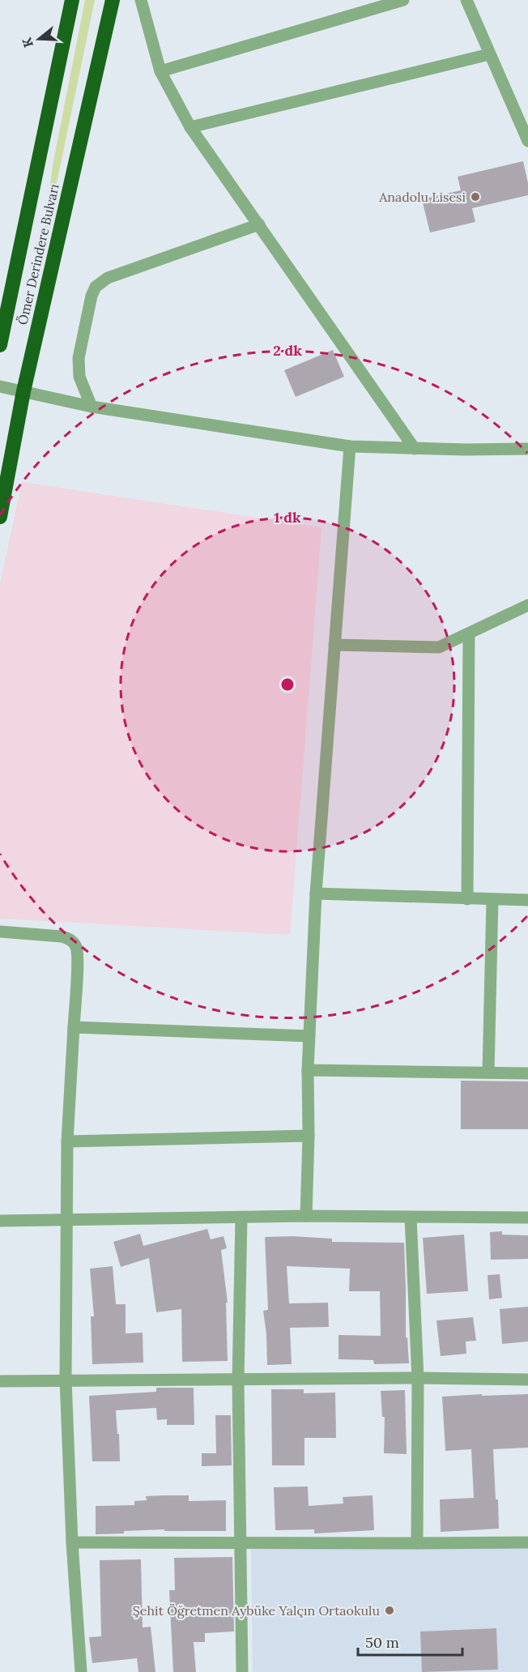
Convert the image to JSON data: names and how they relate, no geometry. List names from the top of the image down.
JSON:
{
  "streets": {
    "highway": ["Ömer Derindere Bulvarı"]
  },
  "places": ["Anadolu Lisesi", "Şehit Öğretmen Aybüke Yalçın Ortaokulu"],
  "scale_bar": "50 m",
  "north": "left",
  "rings": ["2 dk", "1 dk"]
}
